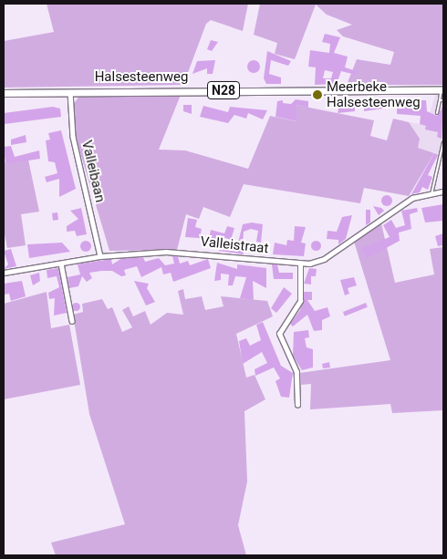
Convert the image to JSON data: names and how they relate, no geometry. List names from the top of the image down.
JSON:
{
  "streets": {
    "main road": ["Halsesteenweg", "N28"],
    "street": ["Valleibaan", "Valleistraat"]
  },
  "crossings": [
    ["Halsesteenweg", "Valleibaan"],
    ["Valleibaan", "Valleistraat"]
  ],
  "places": ["Meerbeke Halsesteenweg"]
}
